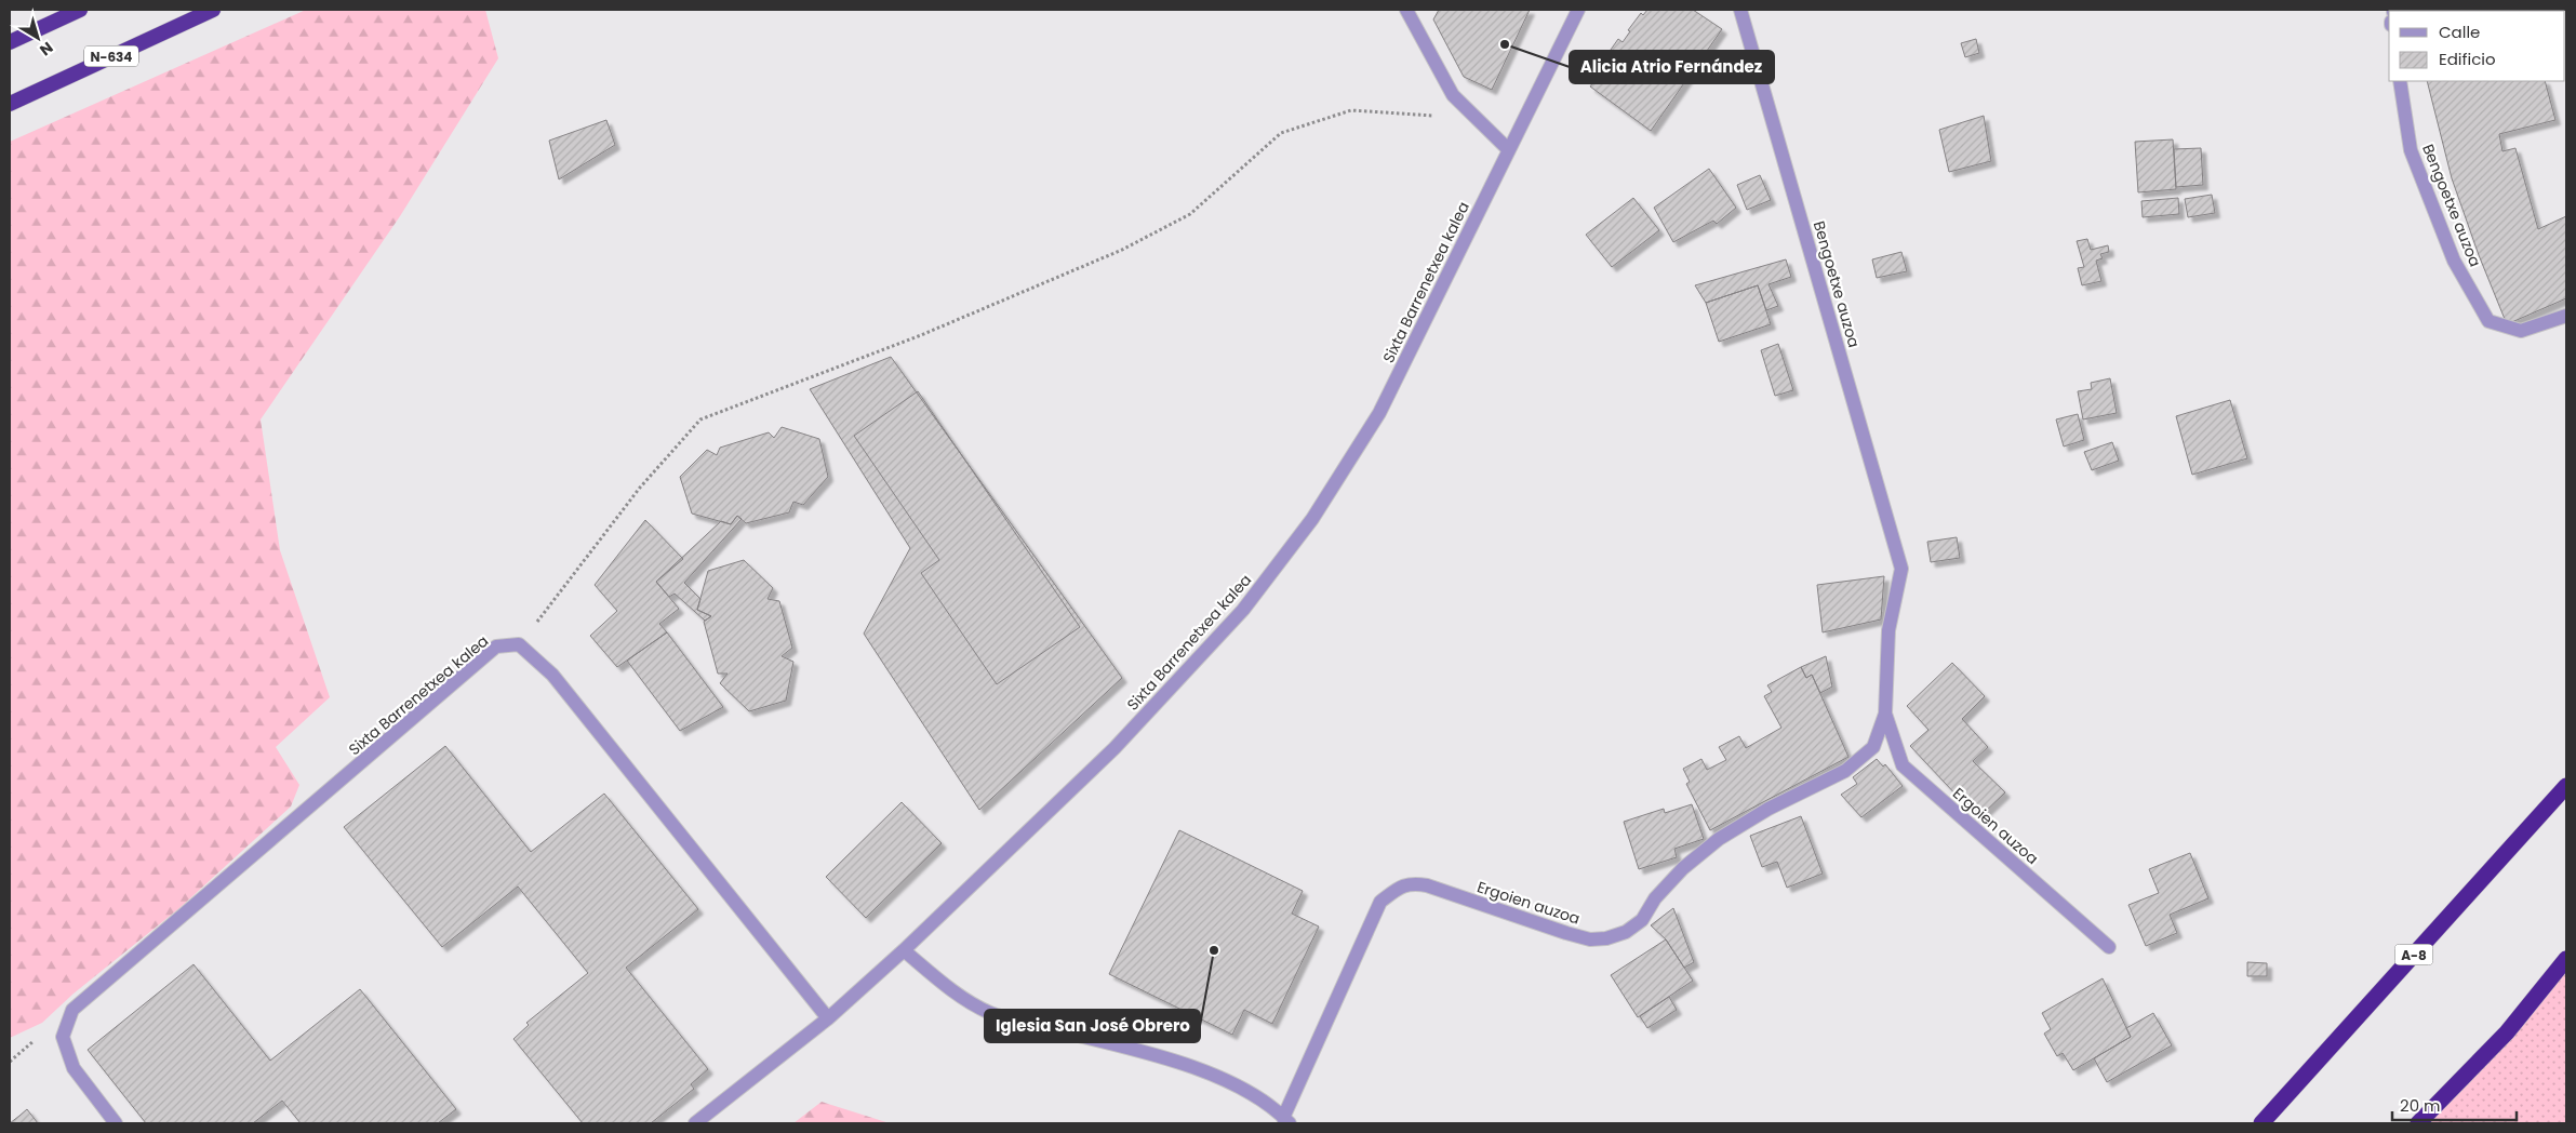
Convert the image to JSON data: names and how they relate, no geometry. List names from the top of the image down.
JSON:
{
  "streets": {
    "highway": ["N-634", "A-8"],
    "street": ["Bengoetxe auzoa", "Sixta Barrenetxea kalea", "Ergoien auzoa"]
  },
  "crossings": [
    ["Bengoetxe auzoa", "Ergoien auzoa"],
    ["Sixta Barrenetxea kalea", "Ergoien auzoa"]
  ],
  "places": ["Alicia Atrio Fernández", "Iglesia San José Obrero"],
  "legend": ["Calle", "Edificio"],
  "scale_bar": "20 m",
  "north": "bottom right"
}
